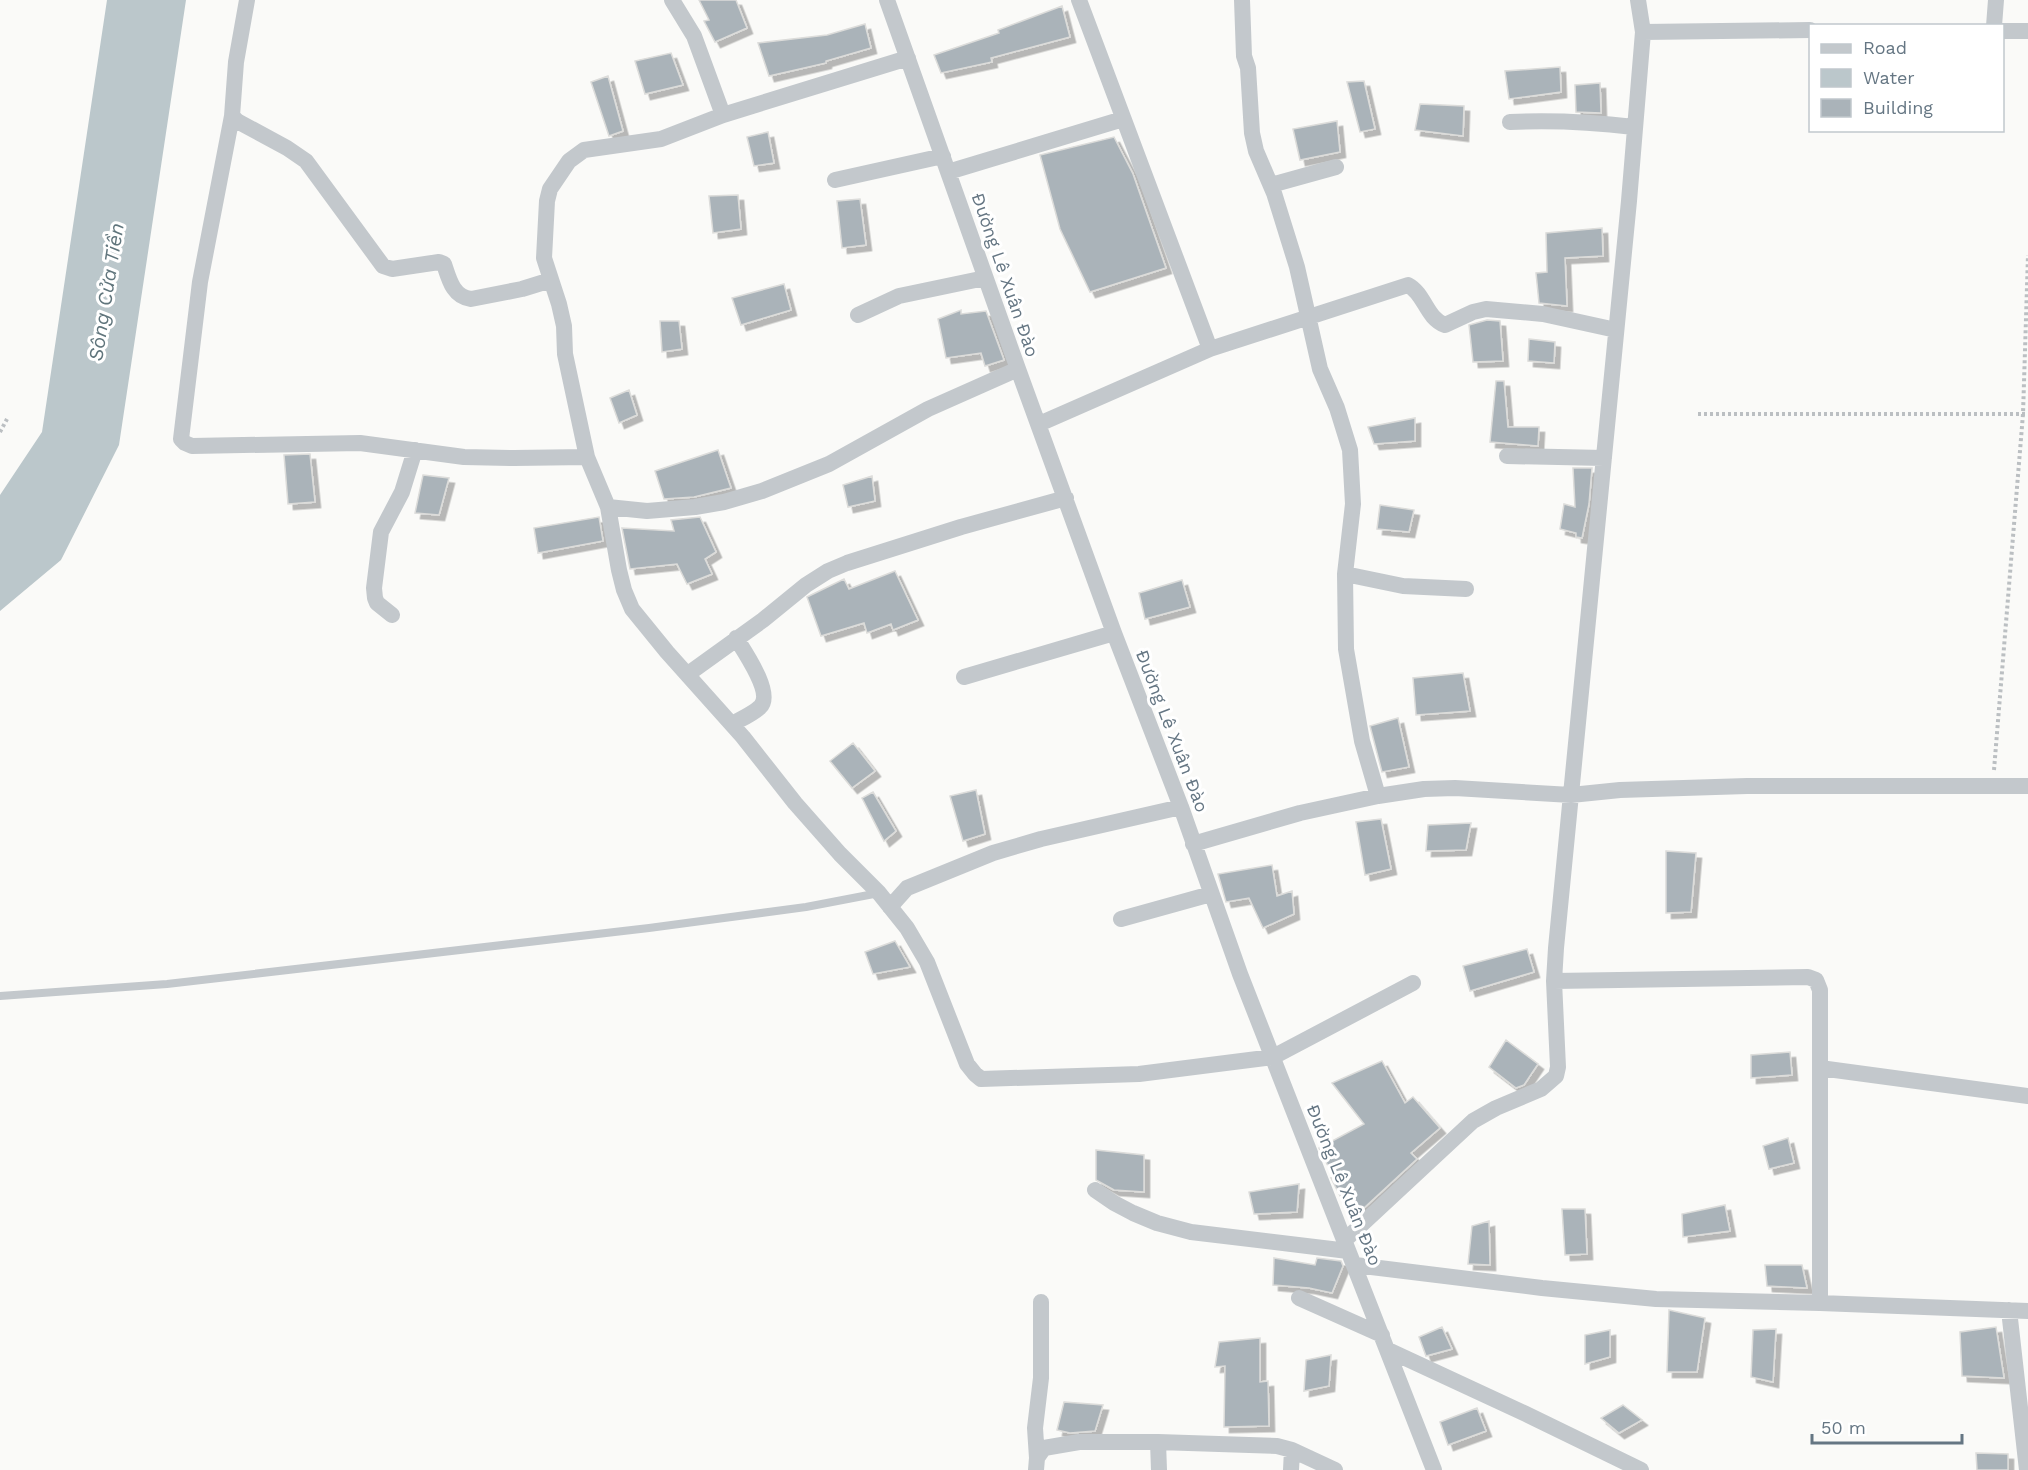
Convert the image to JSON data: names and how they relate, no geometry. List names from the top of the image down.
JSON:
{
  "streets": {
    "street": ["Đường Lê Xuân Đào"]
  },
  "water": ["Sông Cửa Tiền"],
  "legend": ["Road", "Water", "Building"],
  "scale_bar": "50 m"
}
